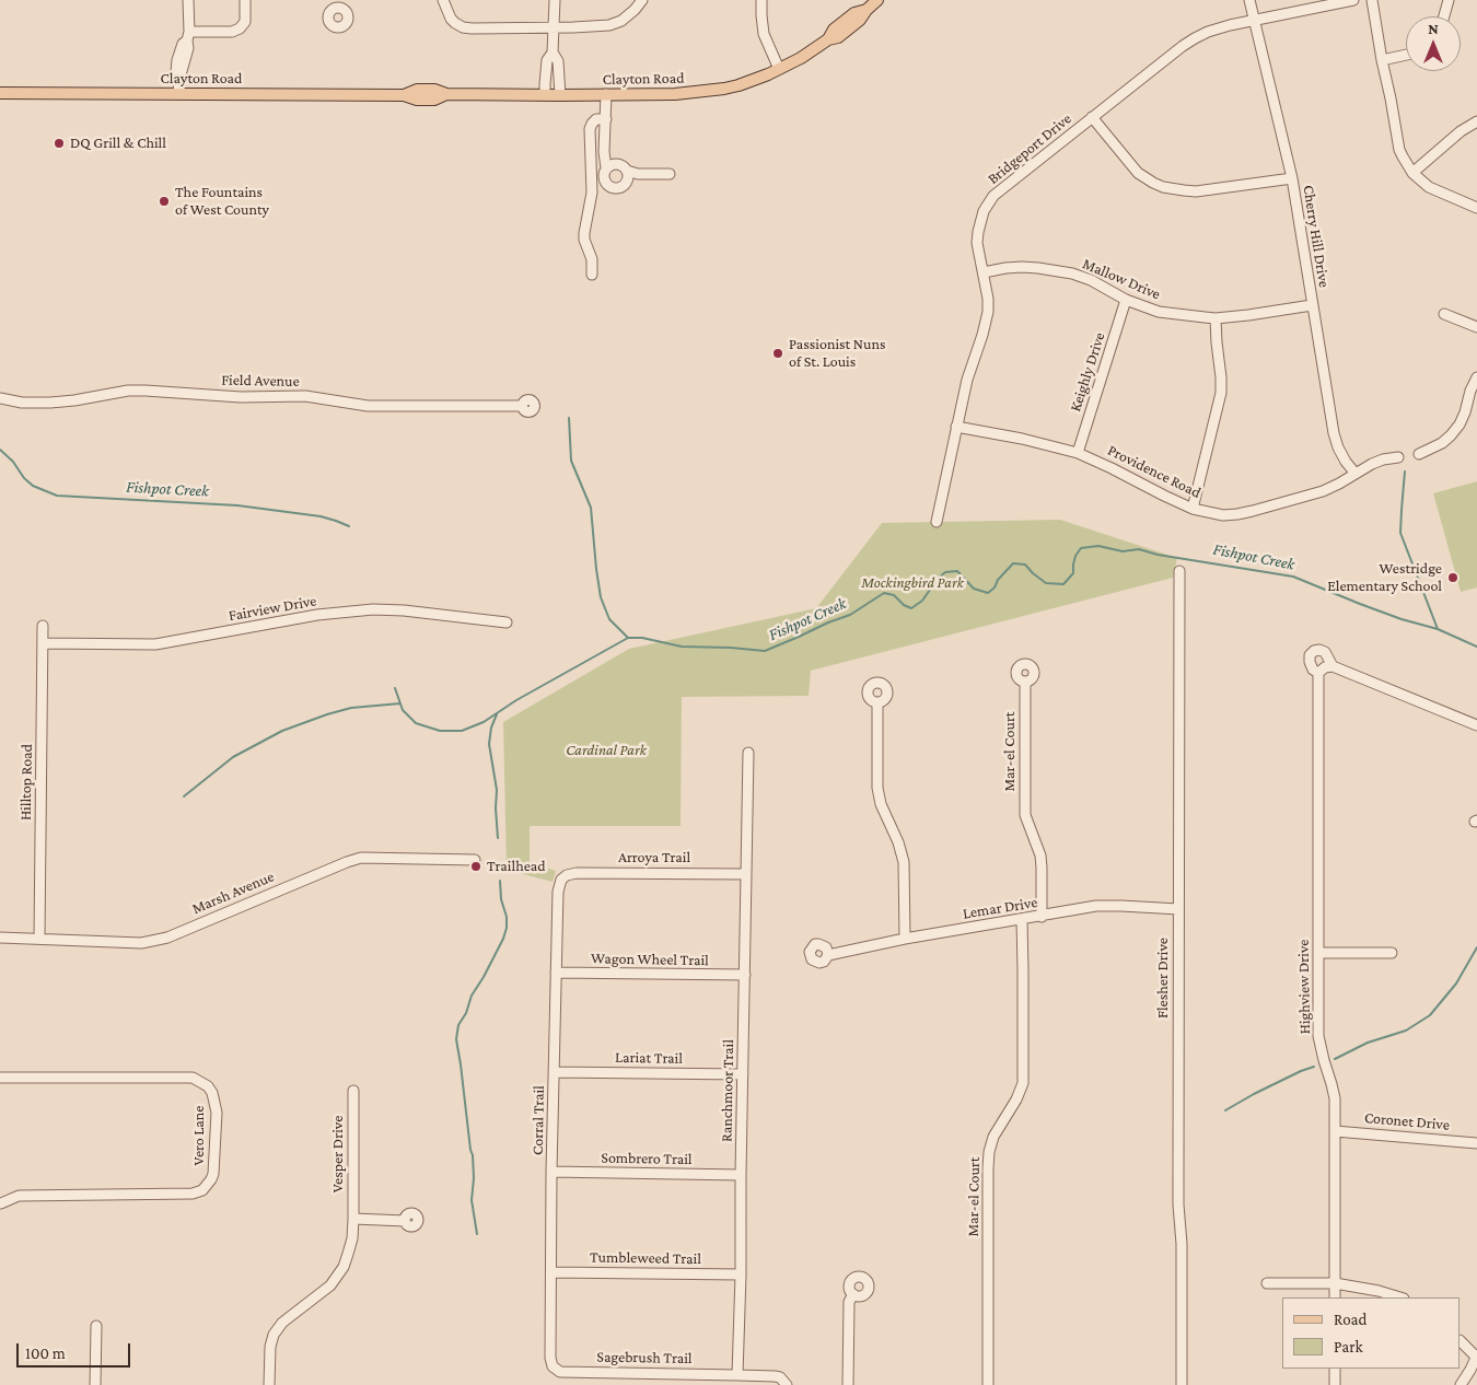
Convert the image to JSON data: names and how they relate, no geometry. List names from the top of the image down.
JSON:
{
  "streets": {
    "main road": ["Clayton Road"],
    "street": [
      "Bridgeport Drive",
      "Cherry Hill Drive",
      "Mallow Drive",
      "Keighly Drive",
      "Field Avenue",
      "Providence Road",
      "Fairview Drive",
      "Mar-el Court",
      "Hilltop Road",
      "Arroya Trail",
      "Marsh Avenue",
      "Lemar Drive",
      "Wagon Wheel Trail",
      "Flesher Drive",
      "Highview Drive",
      "Lariat Trail",
      "Ranchmoor Trail",
      "Corral Trail",
      "Coronet Drive",
      "Vero Lane",
      "Vesper Drive",
      "Sombrero Trail",
      "Tumbleweed Trail",
      "Sagebrush Trail"
    ]
  },
  "crossings": [
    ["Bridgeport Drive", "Cherry Hill Drive"],
    ["Bridgeport Drive", "Mallow Drive"],
    ["Bridgeport Drive", "Providence Road"],
    ["Cherry Hill Drive", "Mallow Drive"],
    ["Cherry Hill Drive", "Providence Road"],
    ["Mallow Drive", "Keighly Drive"],
    ["Keighly Drive", "Providence Road"],
    ["Fairview Drive", "Hilltop Road"],
    ["Mar-el Court", "Lemar Drive"],
    ["Hilltop Road", "Marsh Avenue"],
    ["Arroya Trail", "Ranchmoor Trail"],
    ["Arroya Trail", "Corral Trail"],
    ["Lemar Drive", "Flesher Drive"],
    ["Wagon Wheel Trail", "Ranchmoor Trail"],
    ["Wagon Wheel Trail", "Corral Trail"],
    ["Highview Drive", "Coronet Drive"],
    ["Lariat Trail", "Ranchmoor Trail"],
    ["Lariat Trail", "Corral Trail"],
    ["Ranchmoor Trail", "Sombrero Trail"],
    ["Ranchmoor Trail", "Tumbleweed Trail"],
    ["Ranchmoor Trail", "Sagebrush Trail"],
    ["Corral Trail", "Sombrero Trail"],
    ["Corral Trail", "Tumbleweed Trail"],
    ["Corral Trail", "Sagebrush Trail"]
  ],
  "water": ["Fishpot Creek"],
  "parks": ["Mockingbird Park", "Cardinal Park"],
  "places": [
    "DQ Grill & Chill",
    "The Fountains of West County",
    "Passionist Nuns of St. Louis",
    "Westridge Elementary School",
    "Trailhead"
  ],
  "legend": ["Road", "Park"],
  "scale_bar": "100 m",
  "north": "top"
}
